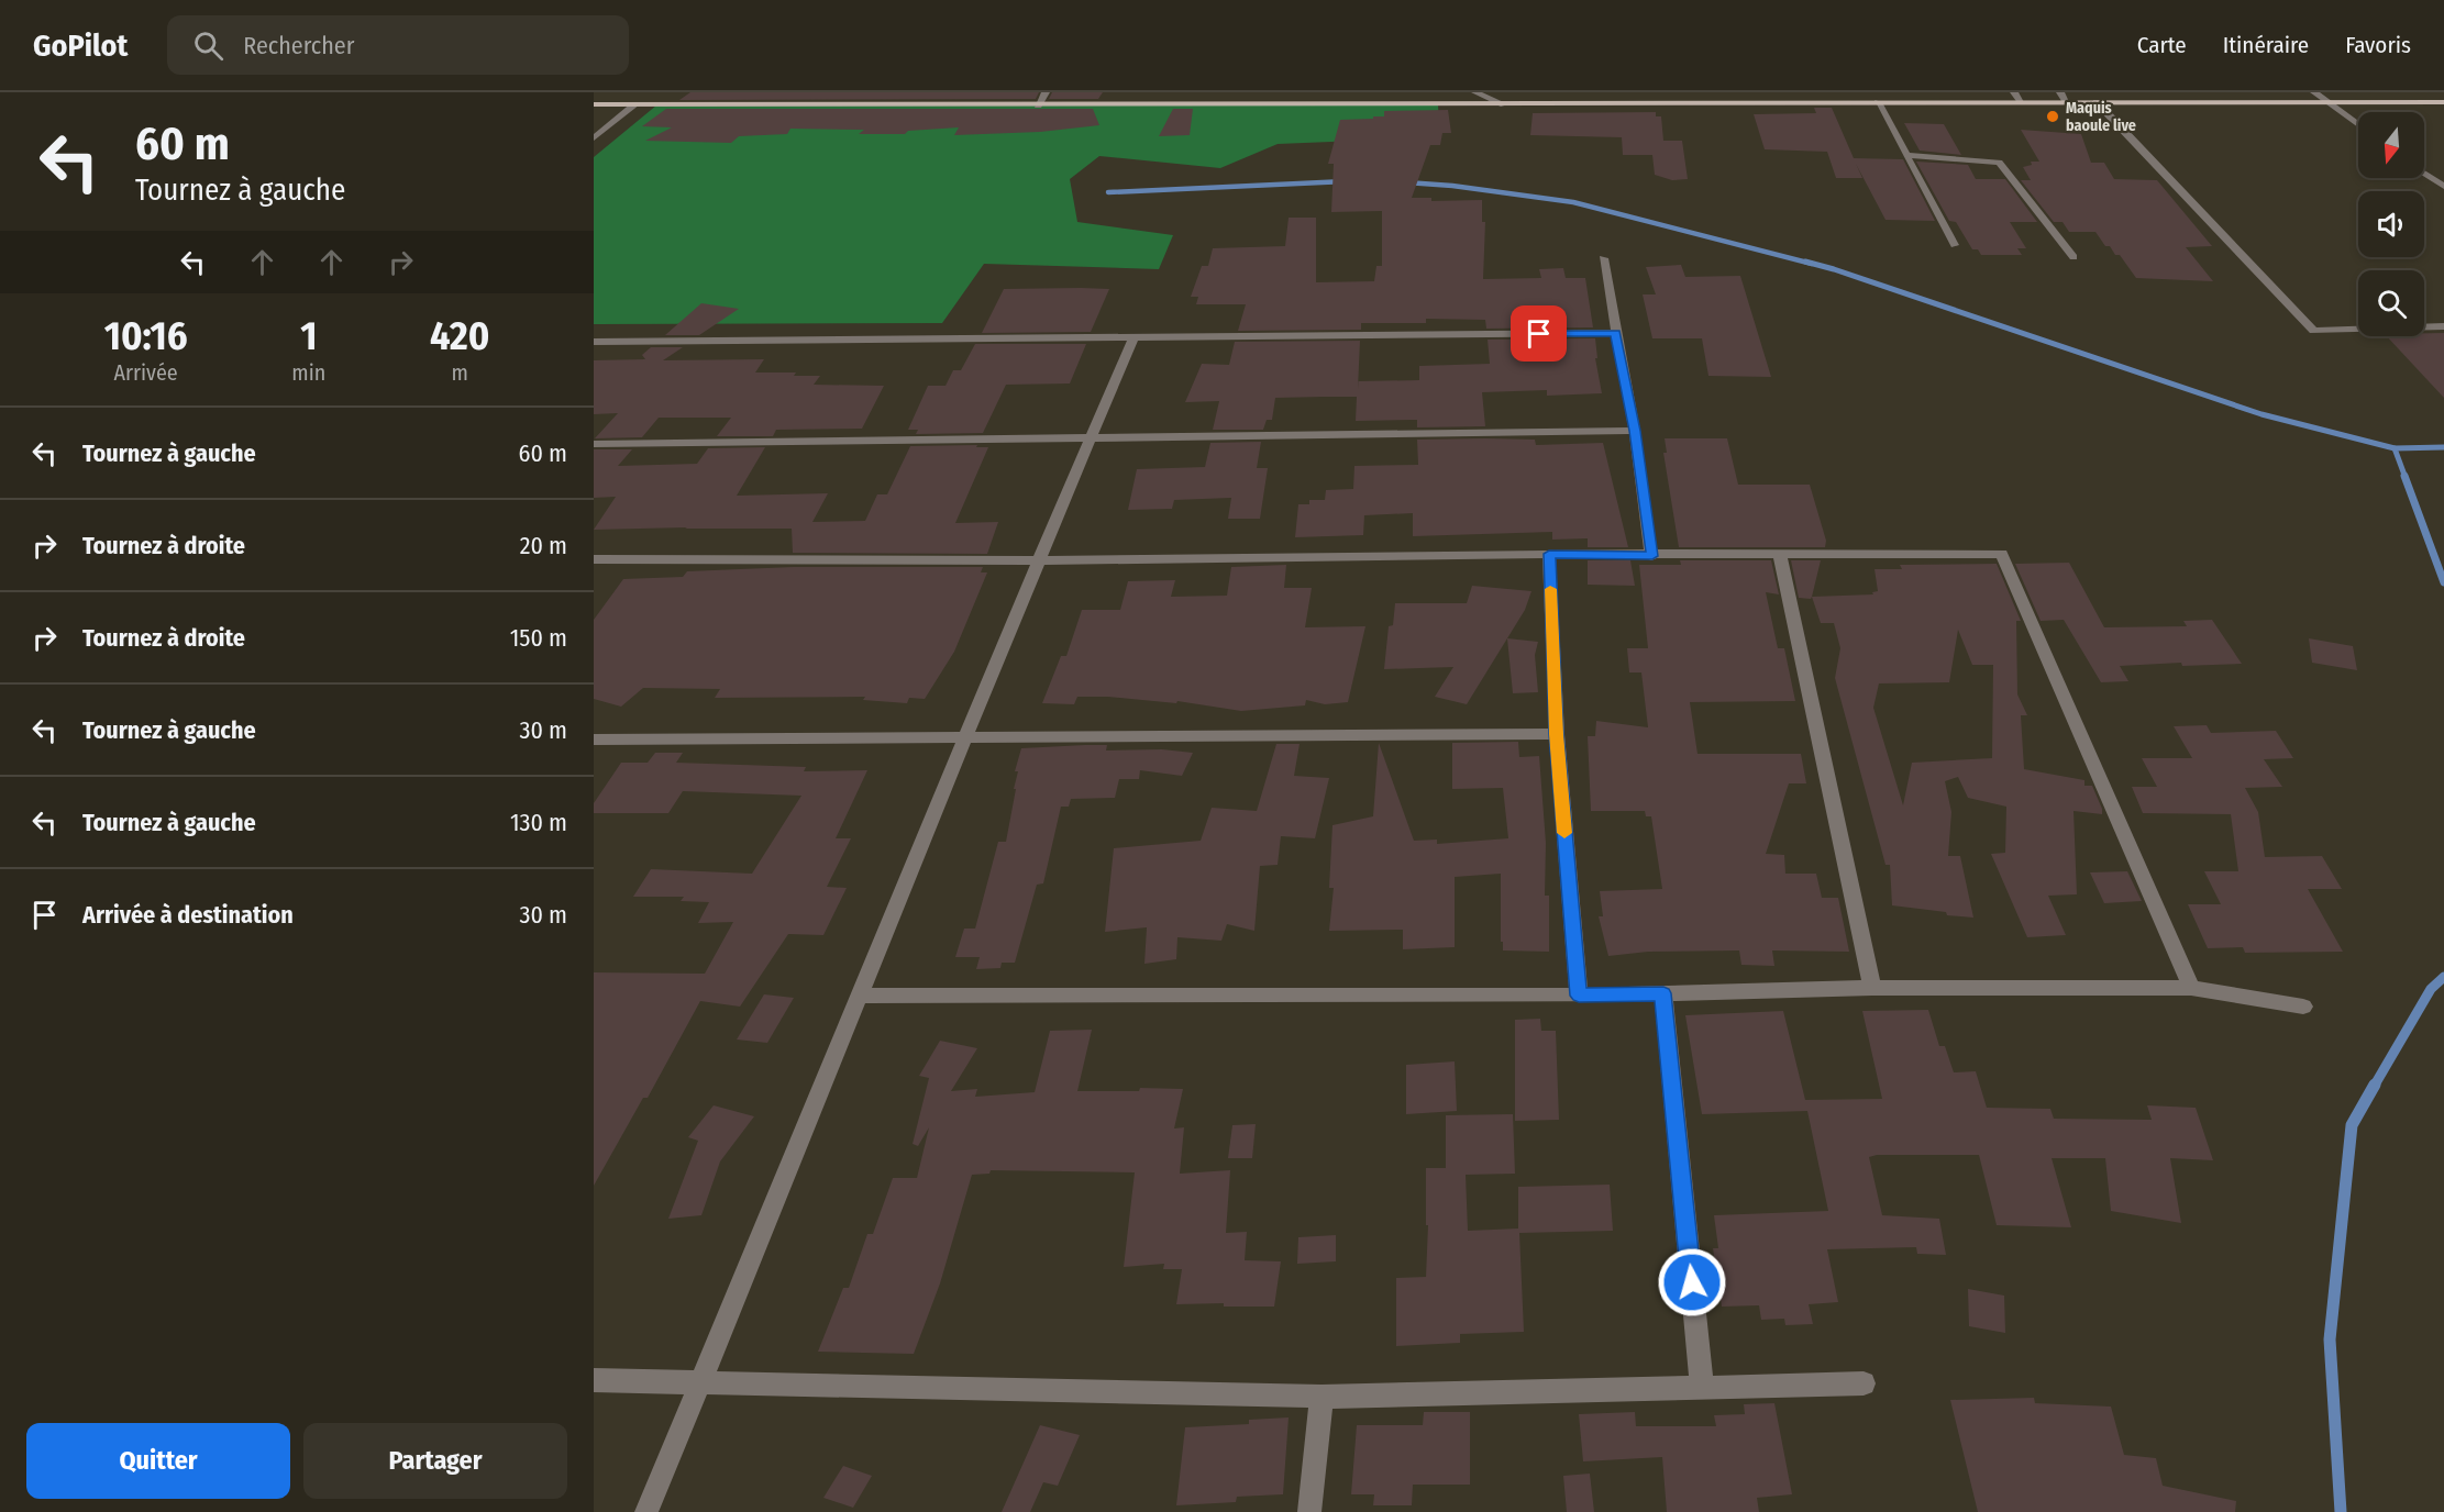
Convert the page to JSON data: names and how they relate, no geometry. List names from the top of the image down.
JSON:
{
  "places": ["Maquis baoule live"],
  "north": "bottom",
  "page": {
    "header": "GoPilot",
    "search": "Rechercher",
    "nav": ["Carte", "Itinéraire", "Favoris"],
    "turn": ["60 m", "Tournez à gauche"],
    "eta": [
      "10:16",
      "Arrivée",
      "1",
      "min",
      "420",
      "m"
    ],
    "list": [
      {
        "name": "Tournez à gauche",
        "value": "60 m"
      },
      {
        "name": "Tournez à droite",
        "value": "20 m"
      },
      {
        "name": "Tournez à droite",
        "value": "150 m"
      },
      {
        "name": "Tournez à gauche",
        "value": "30 m"
      },
      {
        "name": "Tournez à gauche",
        "value": "130 m"
      },
      {
        "name": "Arrivée à destination",
        "value": "30 m"
      }
    ],
    "buttons": ["Quitter", "Partager"]
  }
}
